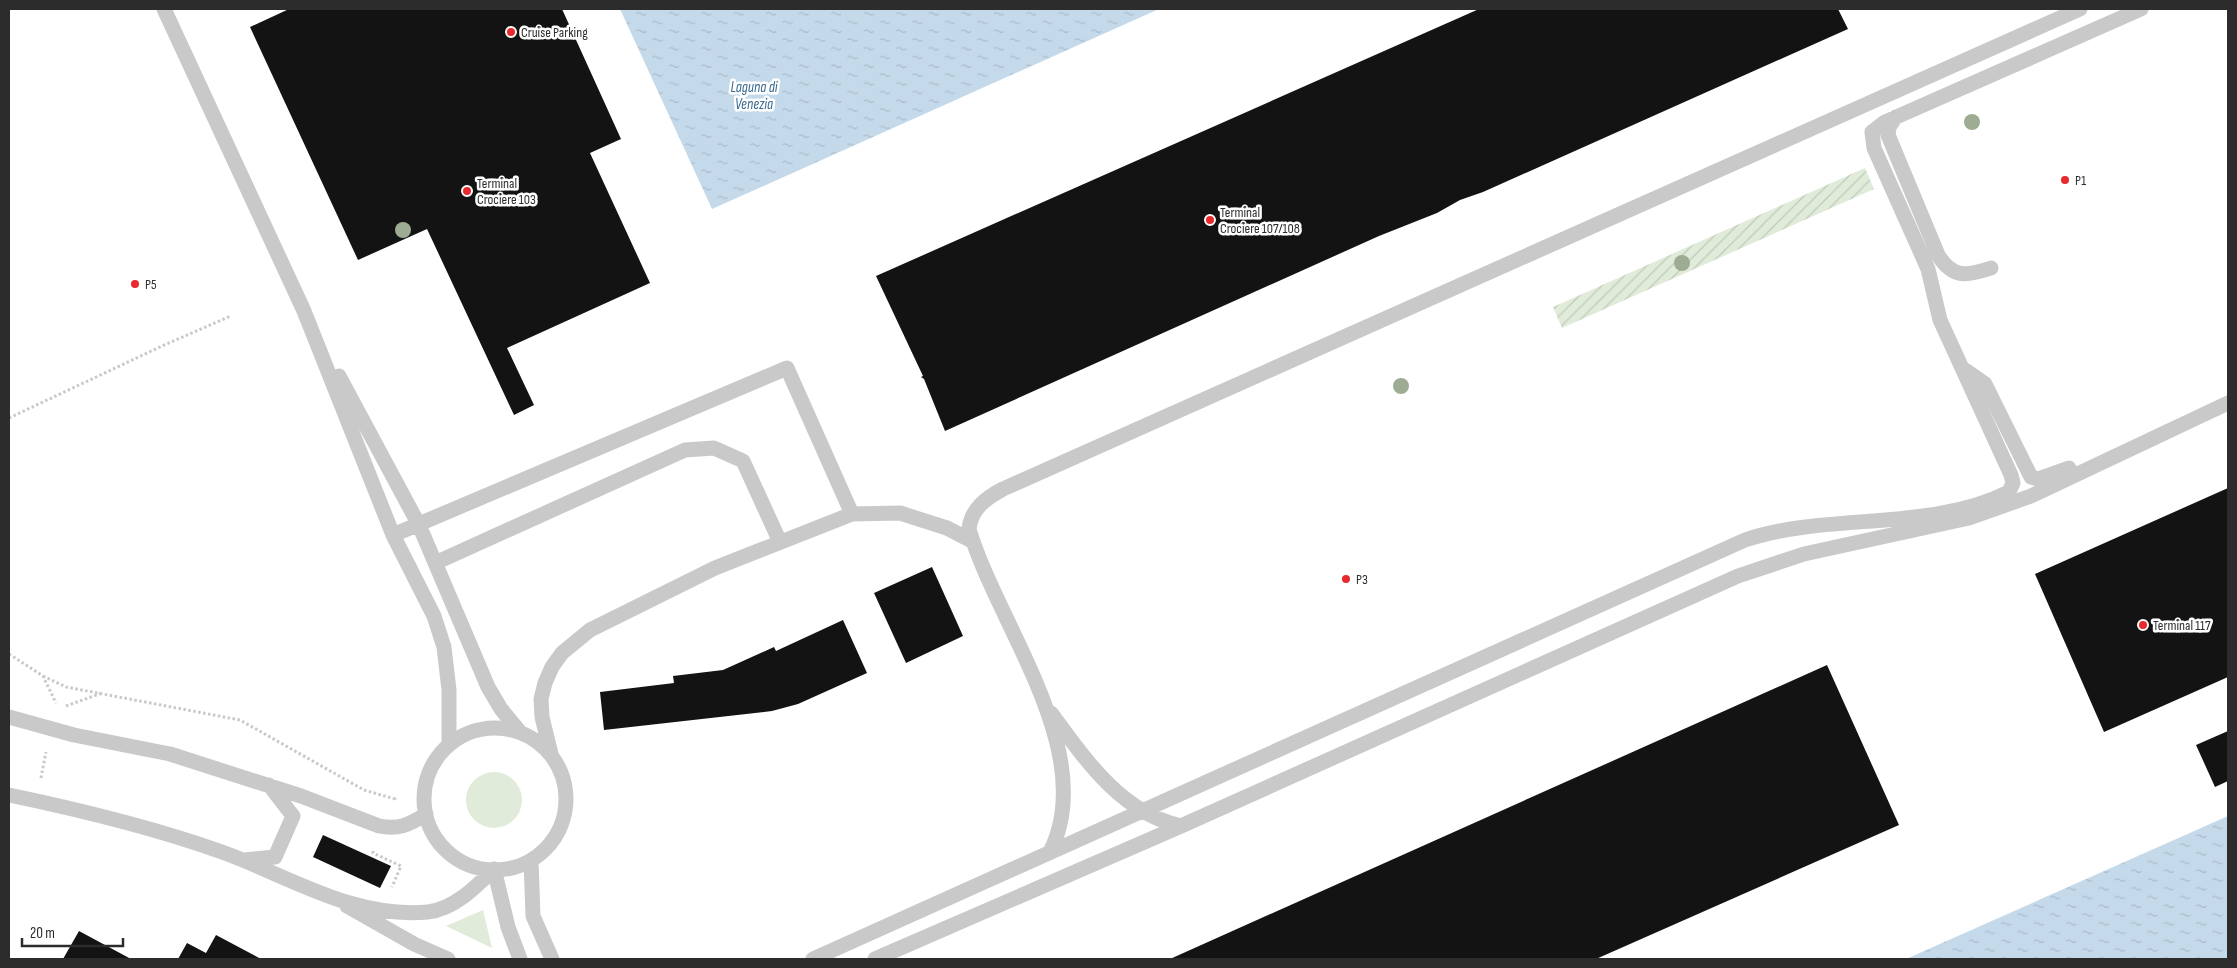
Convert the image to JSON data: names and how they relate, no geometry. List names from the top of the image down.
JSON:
{
  "water": ["Laguna di Venezia"],
  "places": [
    "Cruise Parking",
    "P1",
    "Terminal Crociere 103",
    "Terminal Crociere 107/108",
    "P5",
    "P3",
    "Terminal 117"
  ],
  "scale_bar": "20 m"
}
